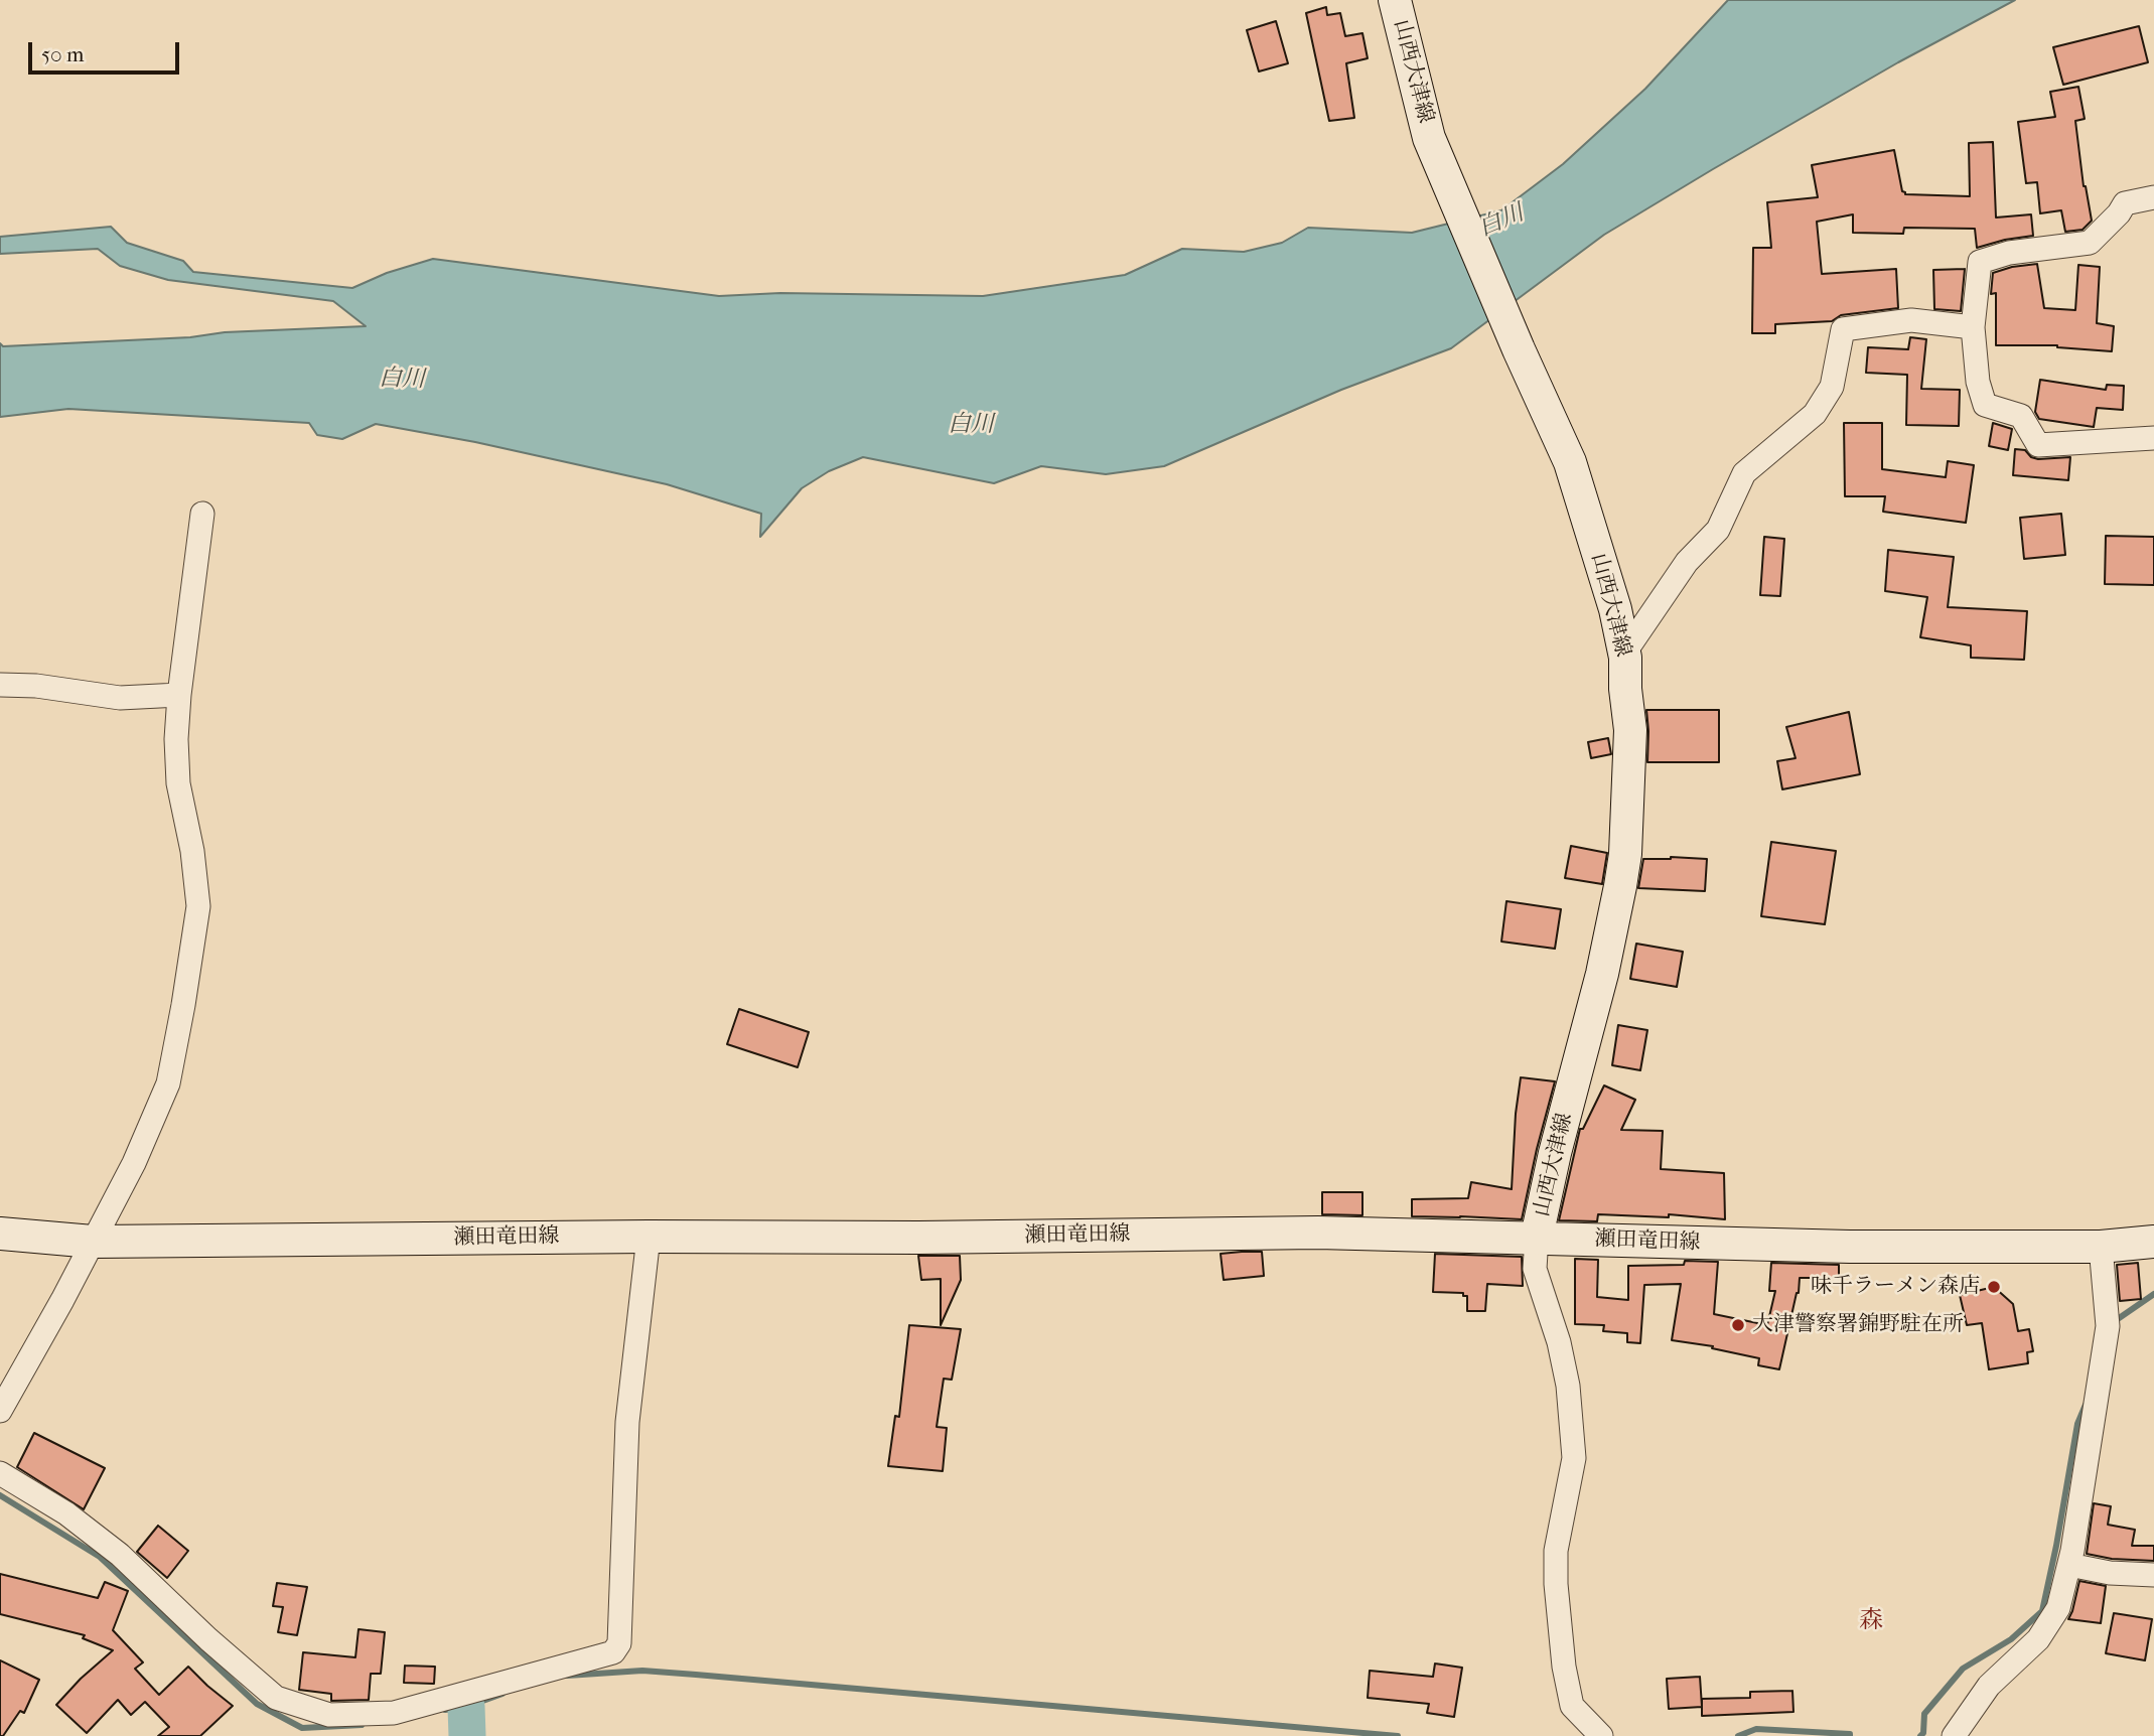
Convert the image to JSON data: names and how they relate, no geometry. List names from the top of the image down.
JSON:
{
  "streets": {
    "main road": ["山西大津線", "瀬田竜田線"]
  },
  "crossings": [
    ["山西大津線", "瀬田竜田線"]
  ],
  "districts": ["森"],
  "water": ["白川"],
  "places": ["味千ラーメン森店", "大津警察署錦野駐在所"],
  "scale_bar": "50 m"
}
